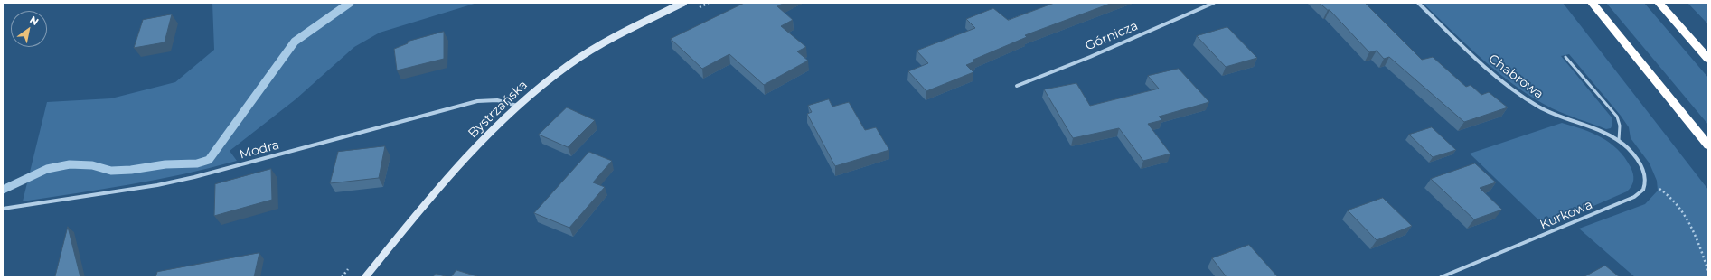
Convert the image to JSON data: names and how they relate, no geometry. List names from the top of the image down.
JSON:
{
  "streets": {
    "main road": ["Bystrzańska"],
    "street": [
      "Górnicza",
      "Chabrowa",
      "Modra",
      "Kurkowa"
    ]
  },
  "crossings": [
    ["Bystrzańska", "Modra"]
  ],
  "north": "top right"
}
